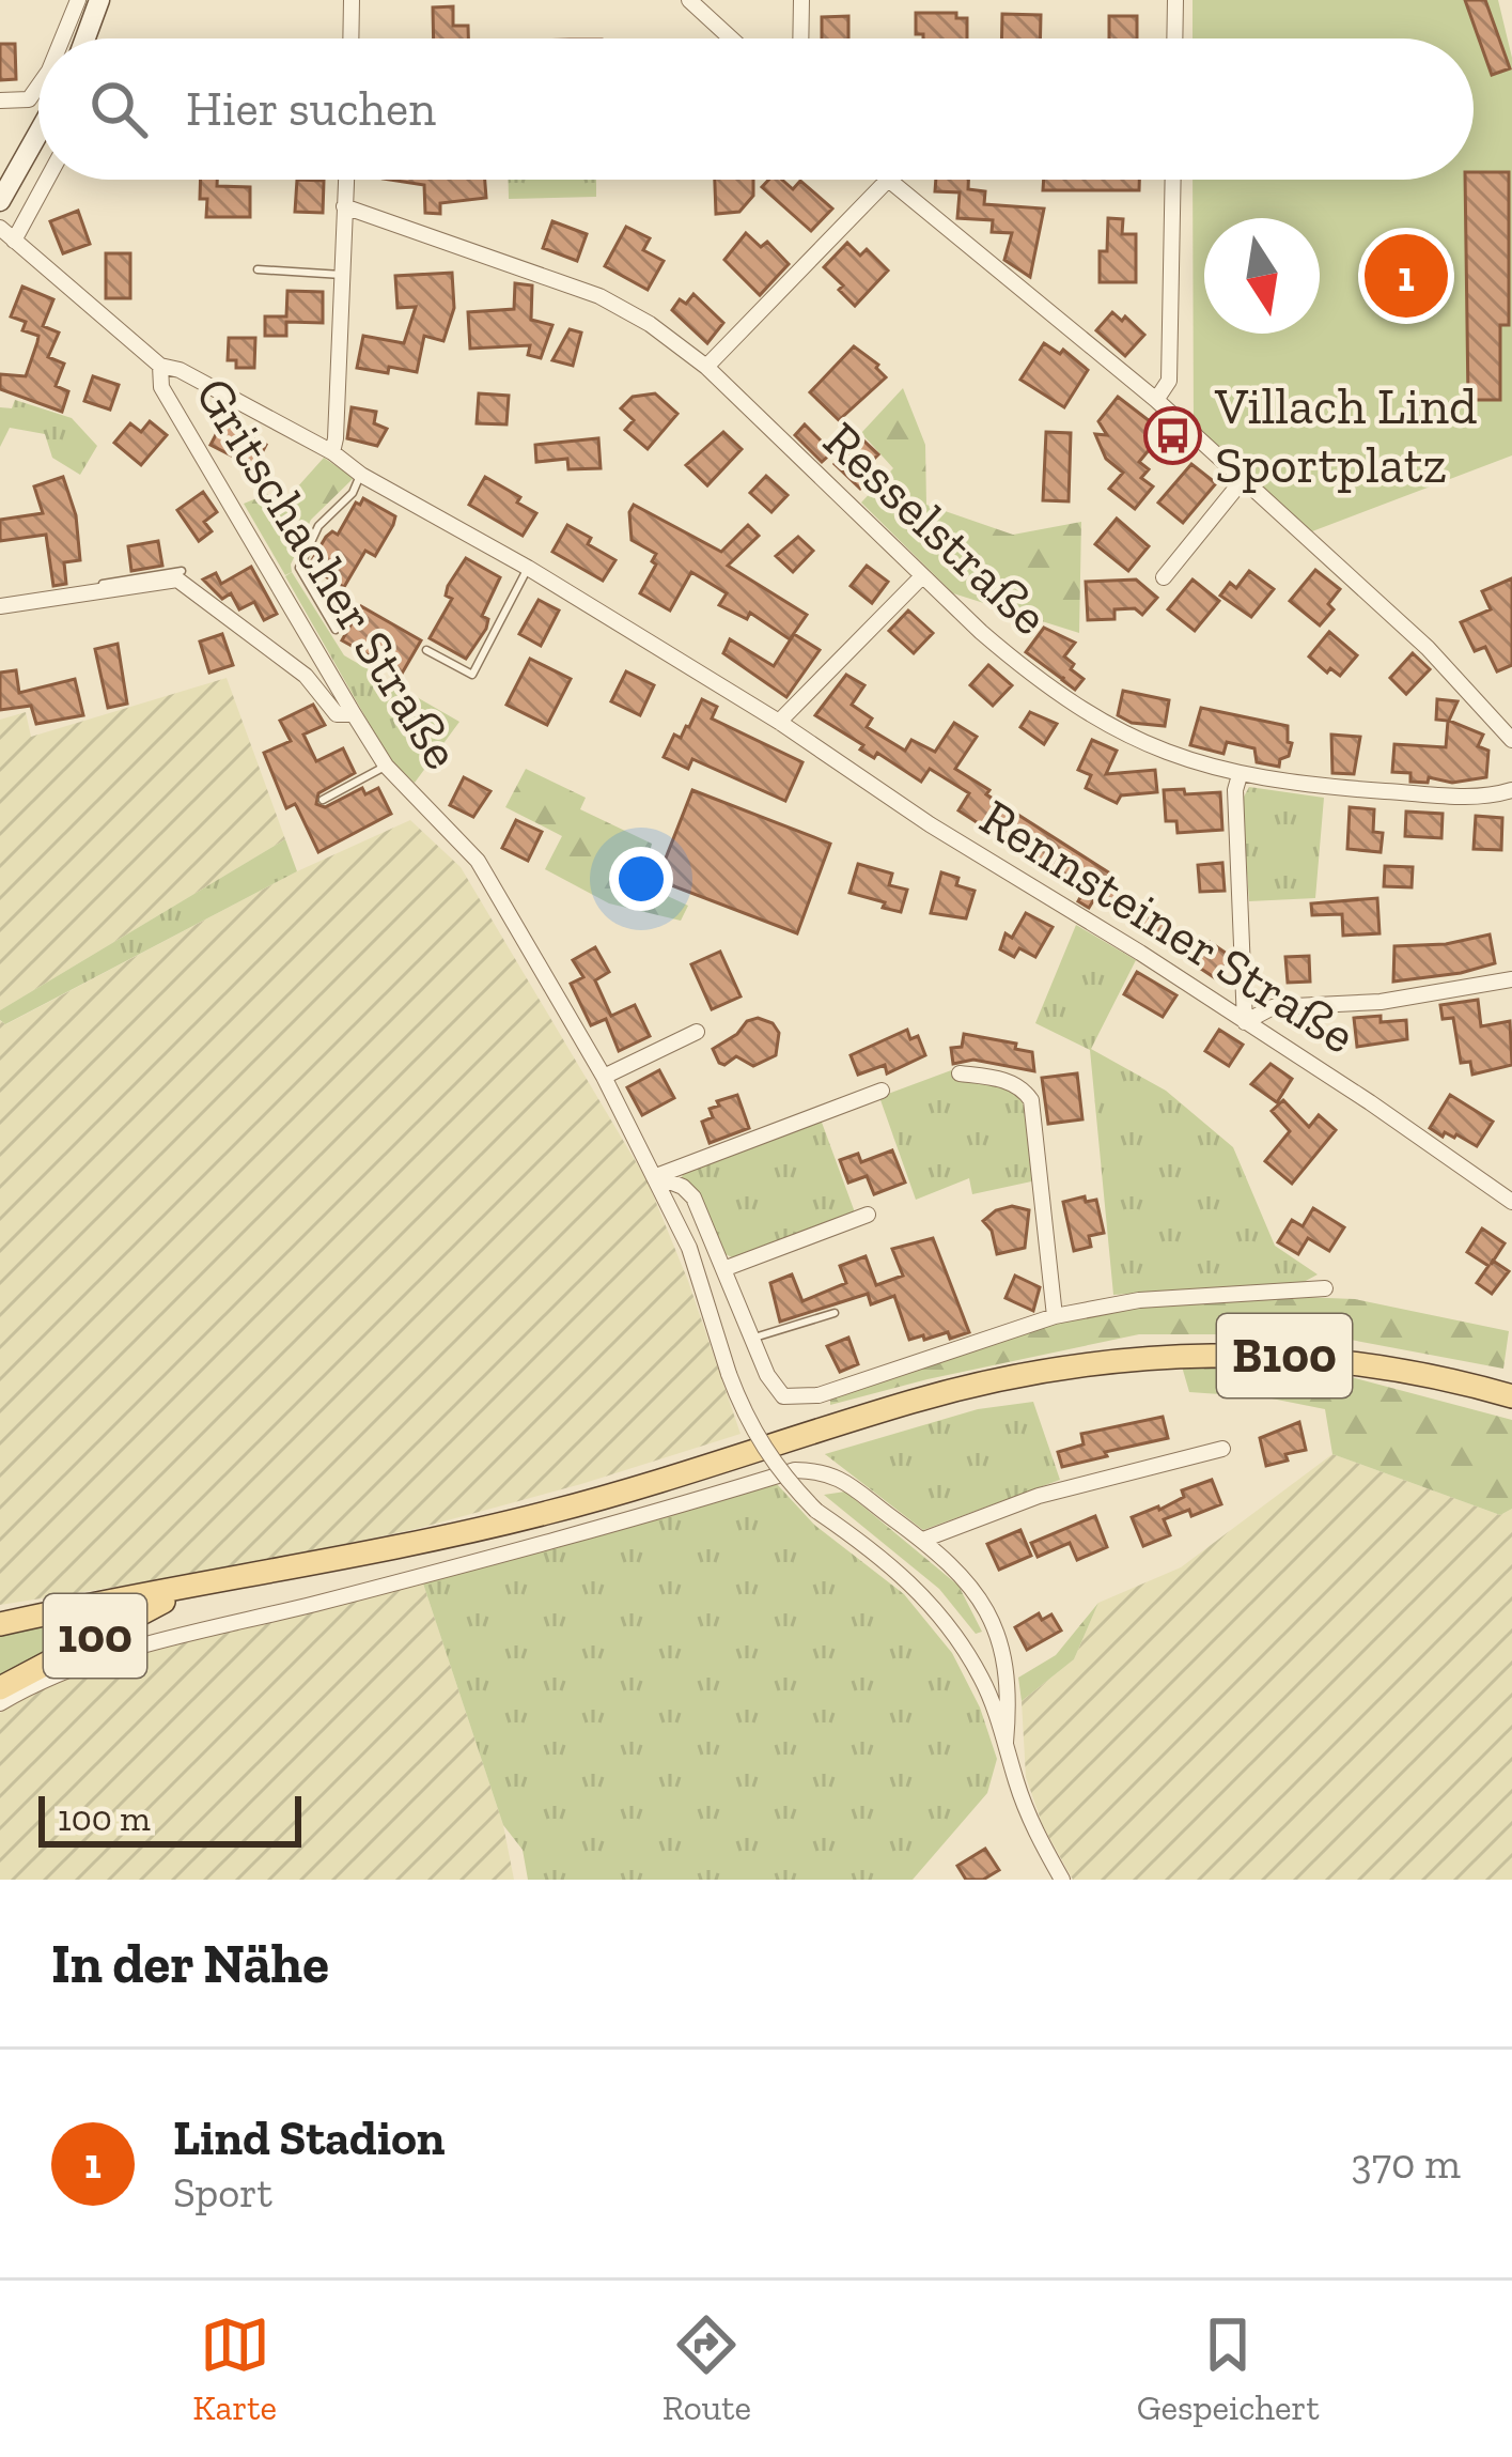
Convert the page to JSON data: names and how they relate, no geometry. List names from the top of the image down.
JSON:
{
  "streets": {
    "main road": ["B100", "100"],
    "street": ["Resselstraße", "Gritschacher Straße", "Rennsteiner Straße"]
  },
  "crossings": [
    ["Gritschacher Straße", "Rennsteiner Straße"],
    ["B100", "100"]
  ],
  "places": {
    "bus stop": ["Villach Lind Sportplatz"]
  },
  "scale_bar": "100 m",
  "north": "bottom",
  "page": {
    "search": "Hier suchen",
    "pins": "1",
    "scale": "100 m",
    "heading": "In der Nähe",
    "list": [
      {
        "mark": "1",
        "name": "Lind Stadion",
        "note": "Sport",
        "value": "370 m"
      }
    ],
    "nav": ["Karte", "Route", "Gespeichert"]
  }
}
